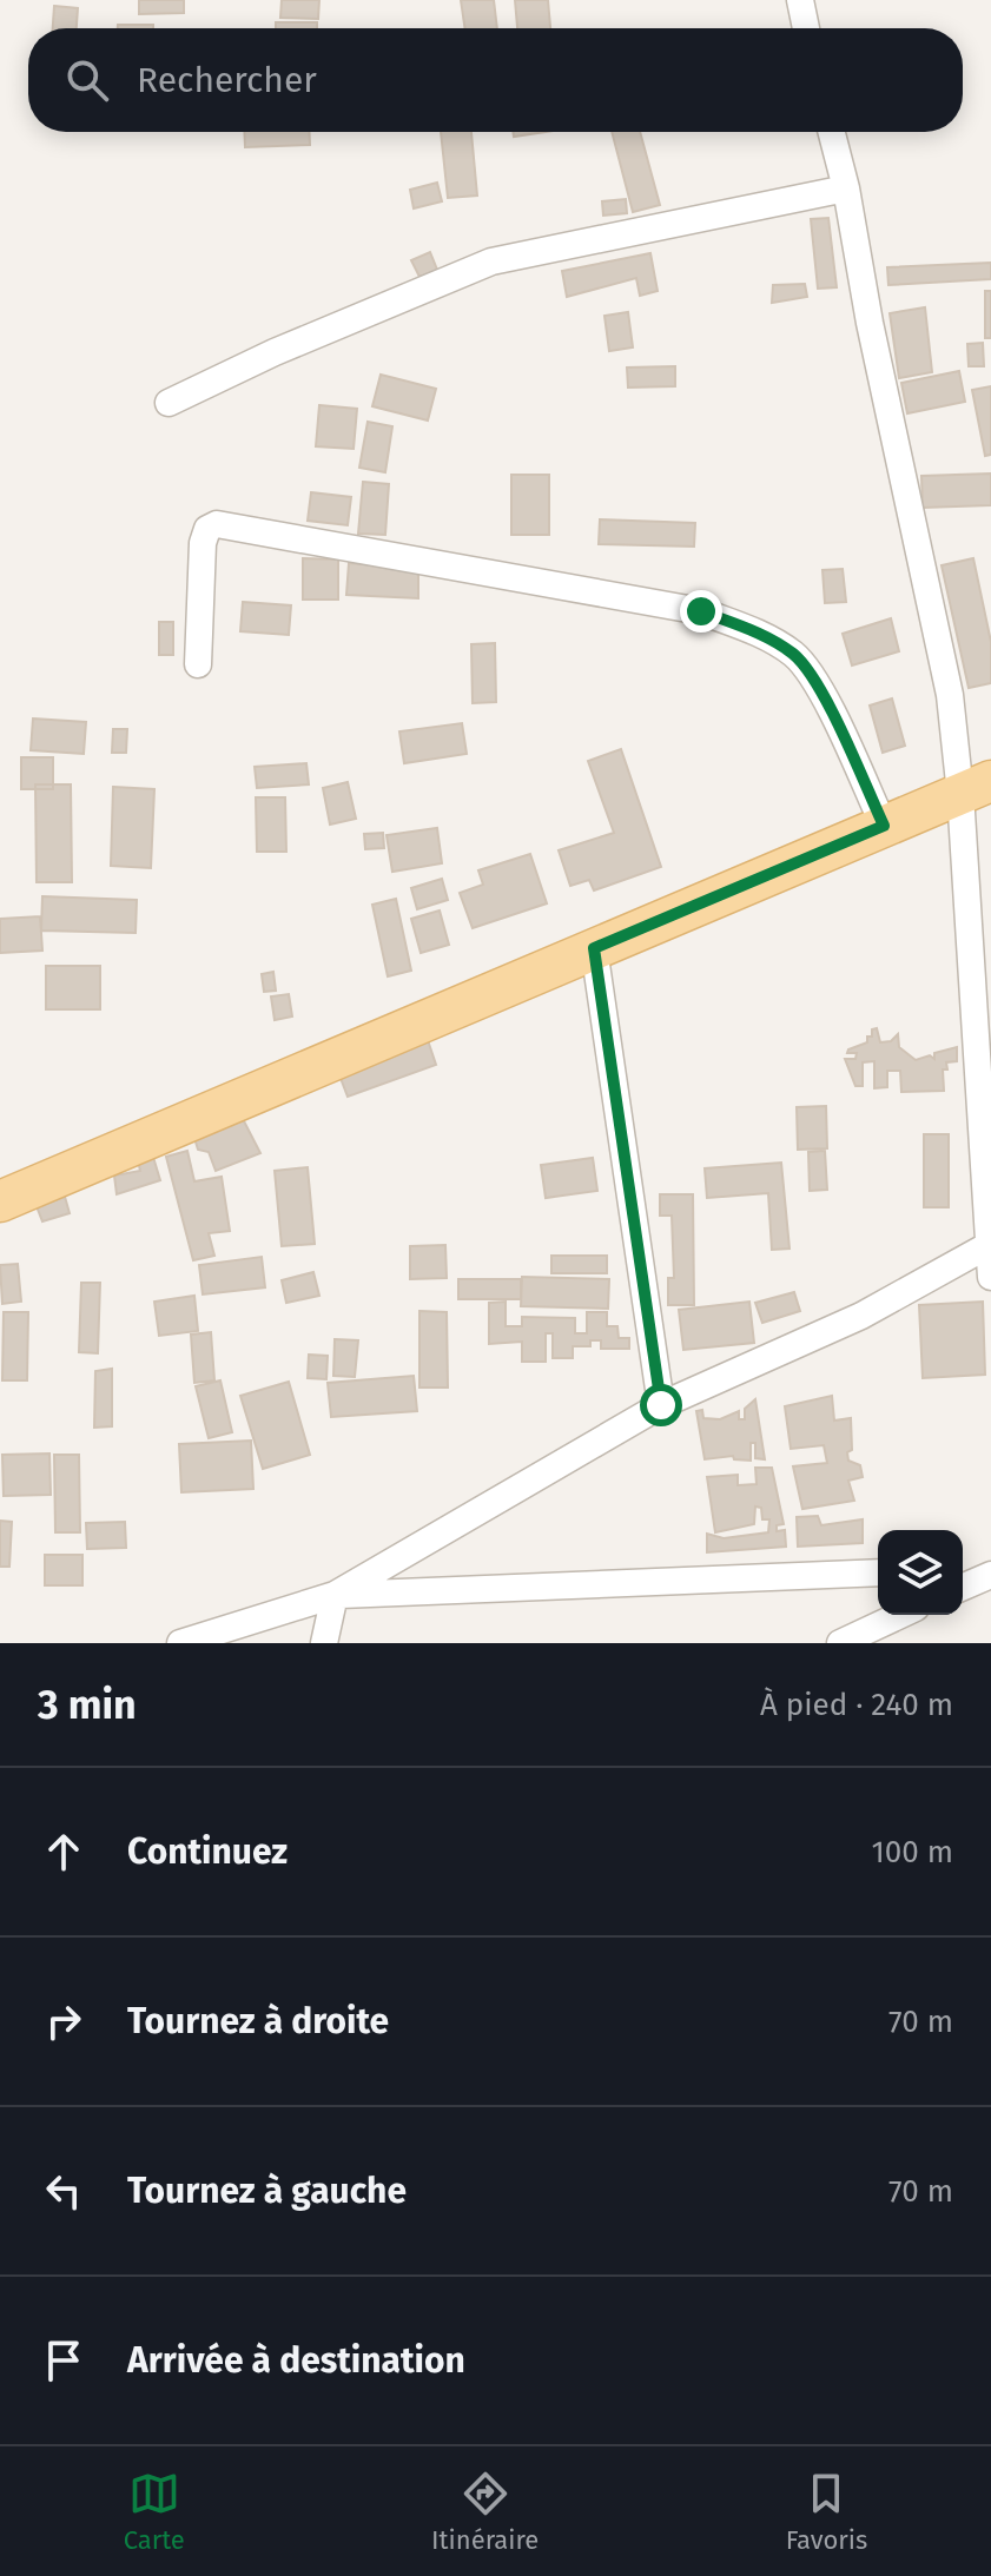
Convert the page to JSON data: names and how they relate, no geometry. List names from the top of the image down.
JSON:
{
  "page": {
    "search": "Rechercher",
    "heading": ["3 min", "À pied · 240 m"],
    "list": [
      ["Continuez", "100 m"],
      ["Tournez à droite", "70 m"],
      ["Tournez à gauche", "70 m"],
      "Arrivée à destination"
    ],
    "nav": ["Carte", "Itinéraire", "Favoris"]
  }
}
